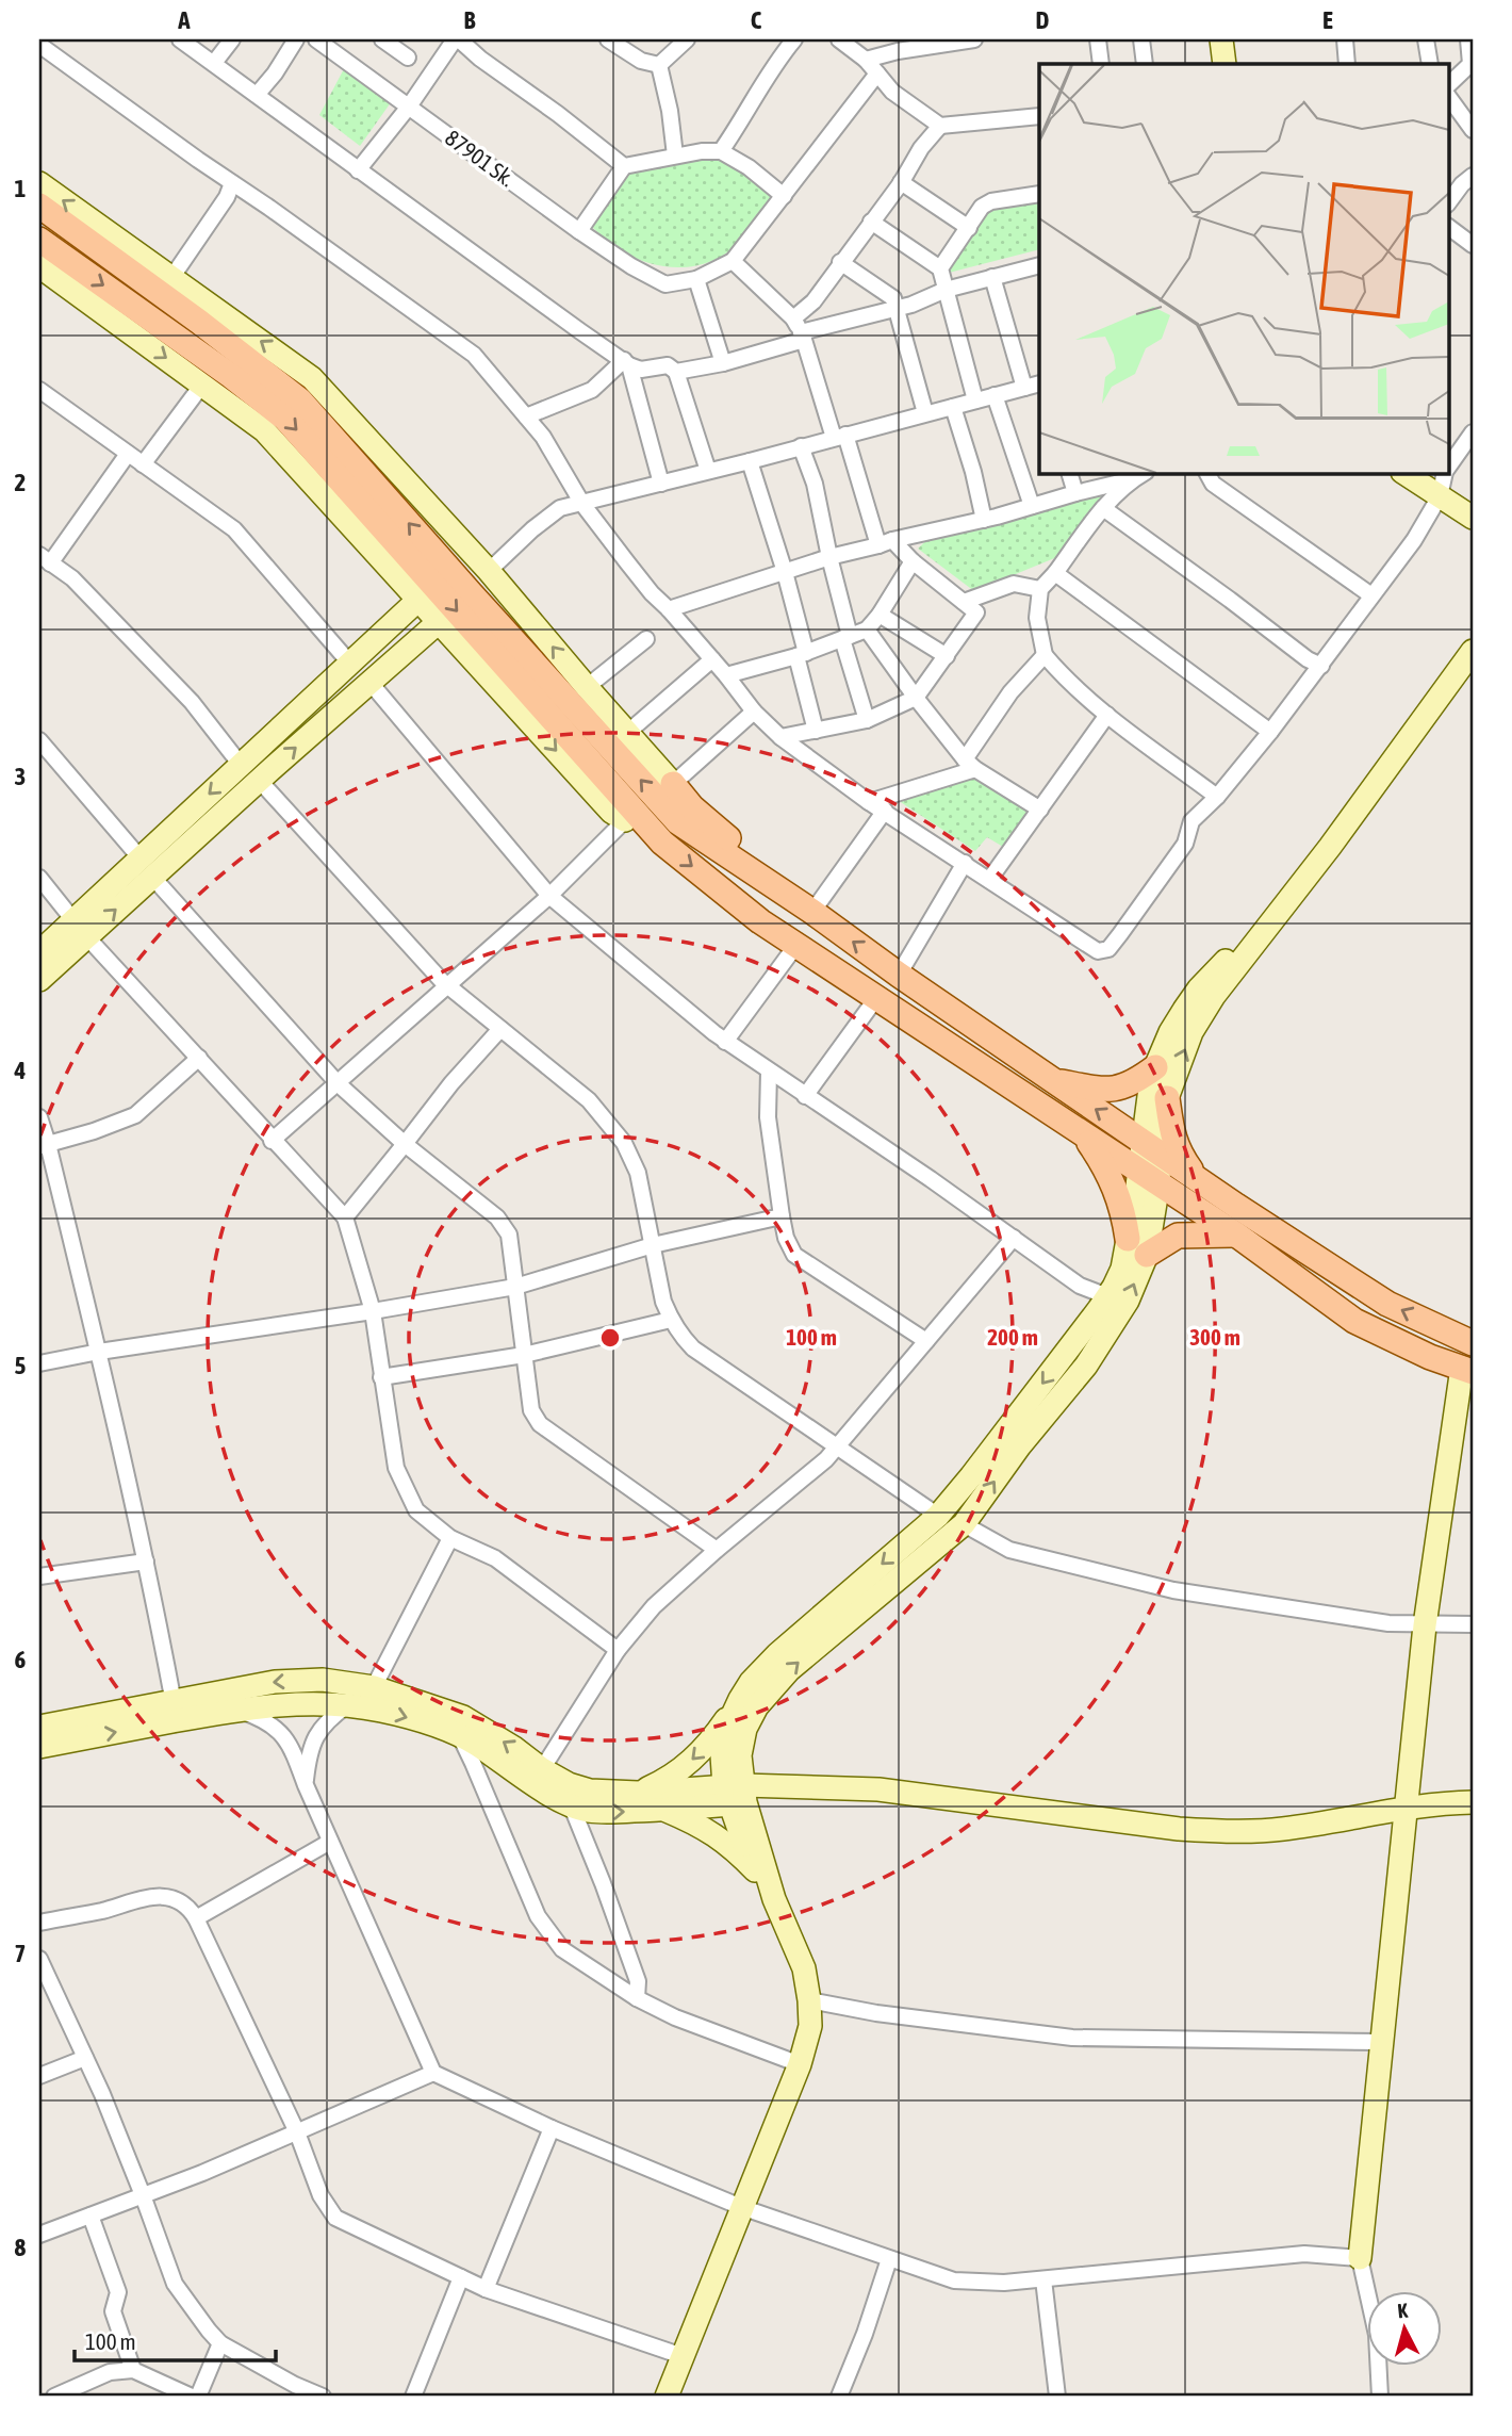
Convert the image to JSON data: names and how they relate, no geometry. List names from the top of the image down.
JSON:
{
  "streets": {
    "street": ["87901 Sk."]
  },
  "scale_bar": "100 m",
  "north": "top",
  "grid": {
    "columns": [
      "A",
      "B",
      "C",
      "D",
      "E"
    ],
    "rows": [
      "1",
      "2",
      "3",
      "4",
      "5",
      "6",
      "7",
      "8"
    ]
  },
  "rings": ["100 m", "200 m", "300 m"]
}
